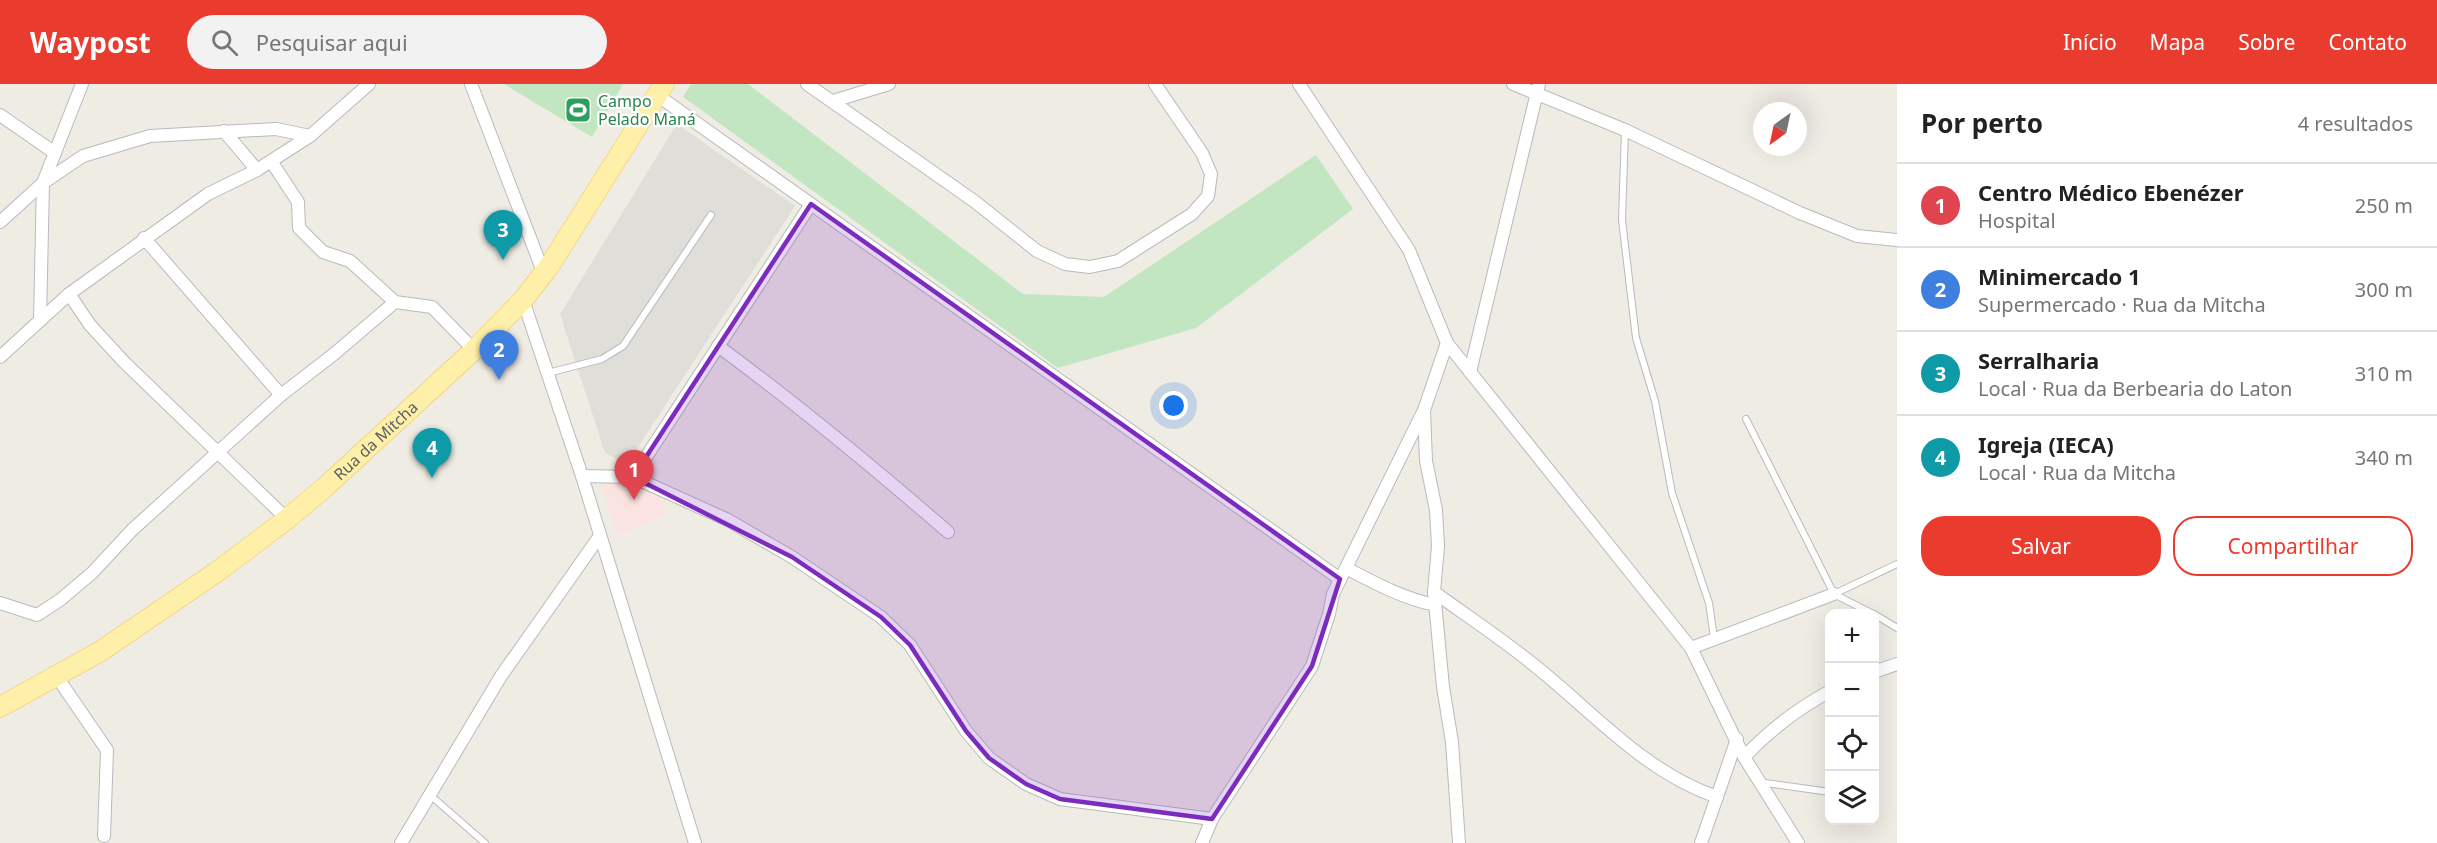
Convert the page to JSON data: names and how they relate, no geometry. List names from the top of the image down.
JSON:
{
  "streets": {
    "main road": ["Rua da Mitcha"]
  },
  "places": {
    "sports": ["Campo Pelado Maná"]
  },
  "north": "bottom left",
  "page": {
    "header": "Waypost",
    "search": "Pesquisar aqui",
    "nav": [
      "Início",
      "Mapa",
      "Sobre",
      "Contato"
    ],
    "heading": ["Por perto", "4 resultados"],
    "list": [
      {
        "mark": "1",
        "name": "Centro Médico Ebenézer",
        "note": "Hospital",
        "value": "250 m"
      },
      {
        "mark": "2",
        "name": "Minimercado 1",
        "note": "Supermercado · Rua da Mitcha",
        "value": "300 m"
      },
      {
        "mark": "3",
        "name": "Serralharia",
        "note": "Local · Rua da Berbearia do Laton",
        "value": "310 m"
      },
      {
        "mark": "4",
        "name": "Igreja (IECA)",
        "note": "Local · Rua da Mitcha",
        "value": "340 m"
      }
    ],
    "pins": [
      "3",
      "2",
      "4",
      "1"
    ],
    "buttons": ["Salvar", "Compartilhar"],
    "map_buttons": ["+", "−"]
  }
}
